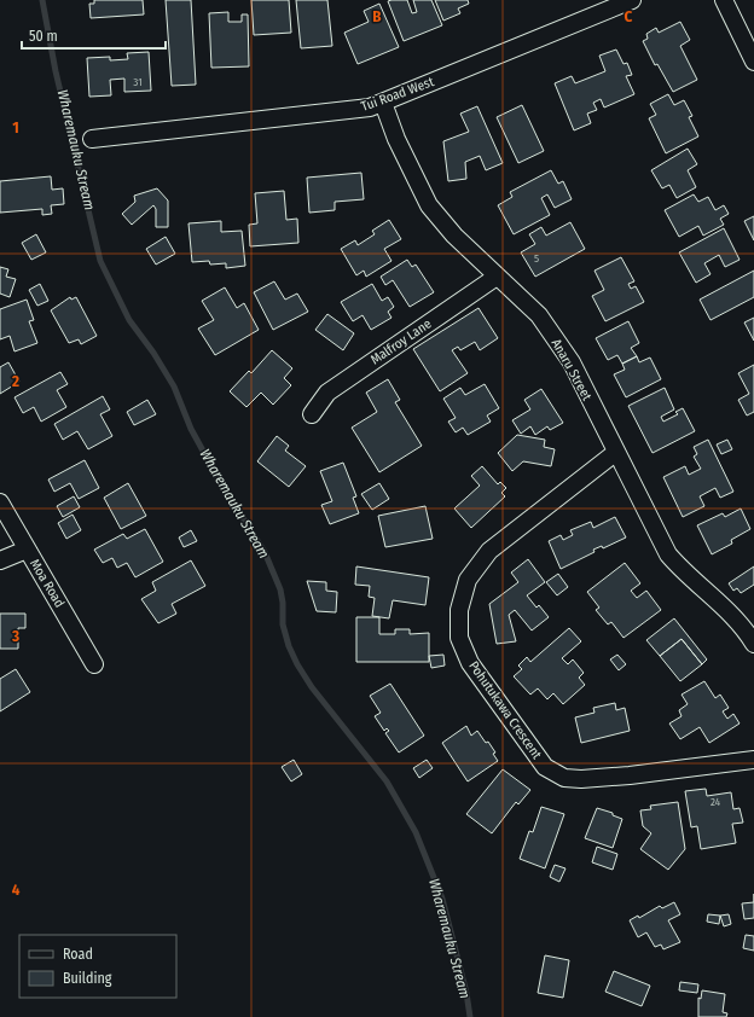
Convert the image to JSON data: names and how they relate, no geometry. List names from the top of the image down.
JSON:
{
  "streets": {
    "street": [
      "Tui Road West",
      "Malfroy Lane",
      "Anaru Street",
      "Moa Road",
      "Pohutukawa Crescent"
    ]
  },
  "crossings": [
    ["Tui Road West", "Anaru Street"],
    ["Malfroy Lane", "Anaru Street"],
    ["Anaru Street", "Pohutukawa Crescent"]
  ],
  "water": ["Wharemauku Stream"],
  "house_numbers": ["31", "5", "24"],
  "legend": ["Road", "Building"],
  "scale_bar": "50 m",
  "grid": {
    "columns": ["B", "C"],
    "rows": [
      "1",
      "2",
      "3",
      "4"
    ]
  }
}
